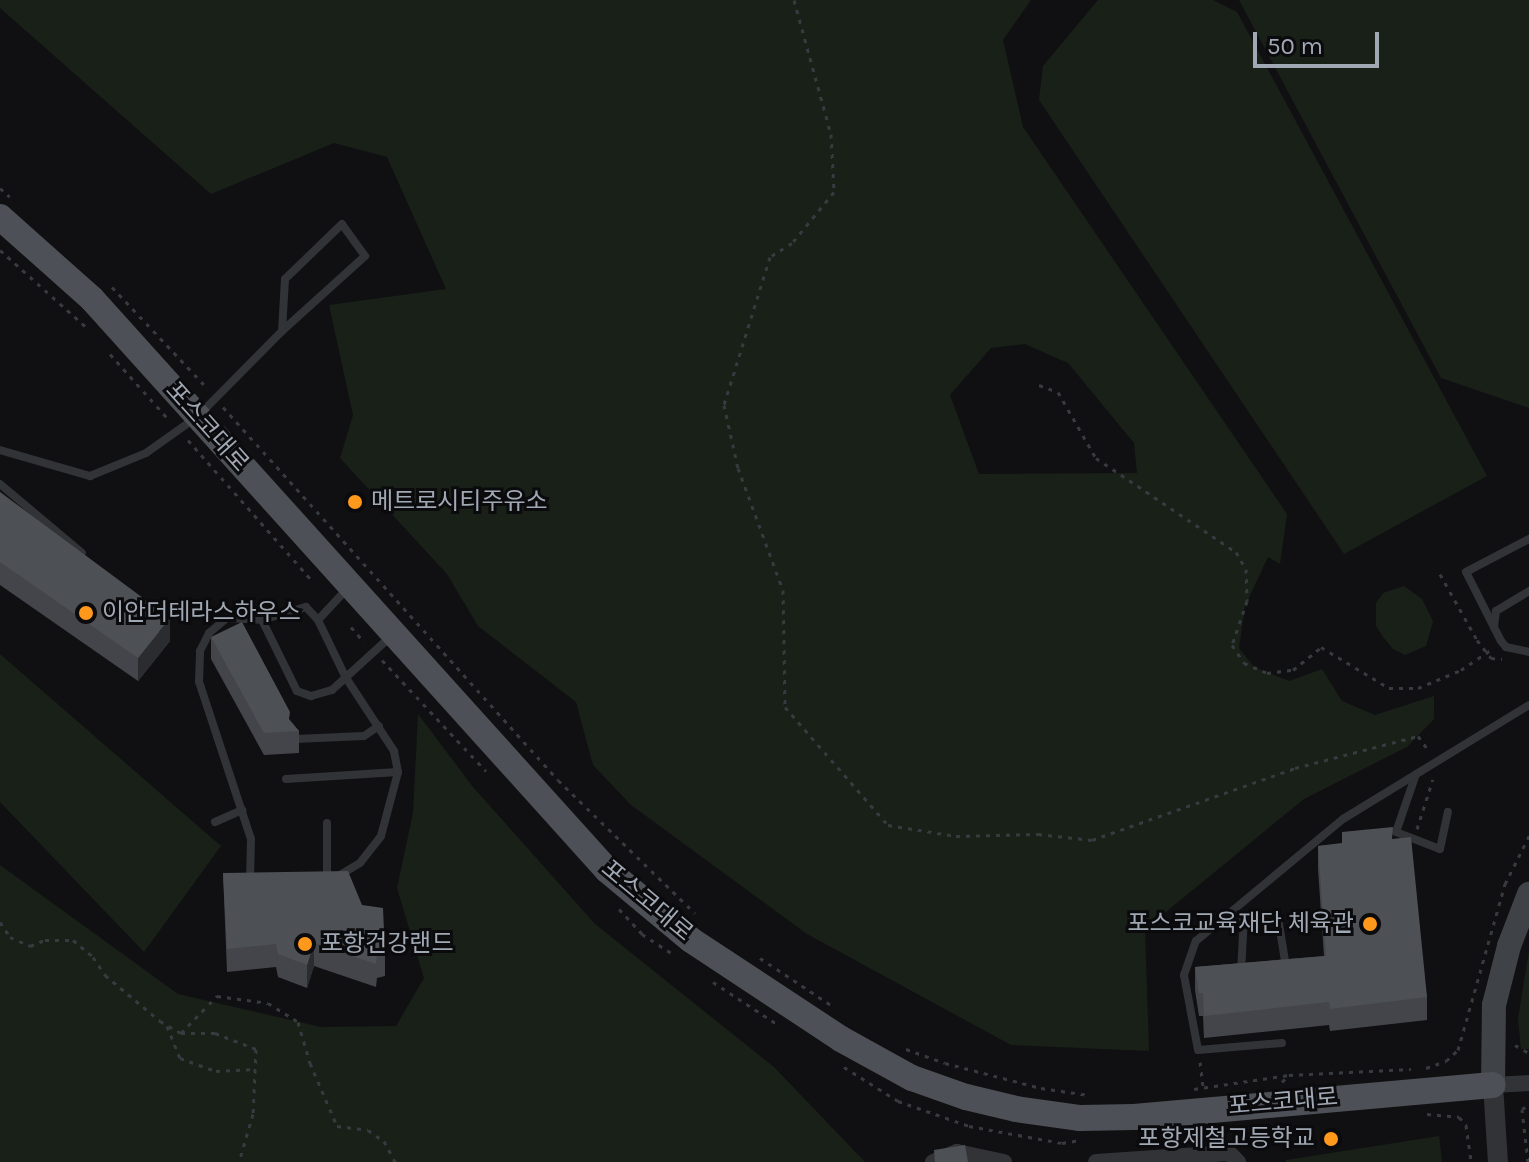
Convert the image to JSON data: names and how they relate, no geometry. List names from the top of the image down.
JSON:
{
  "streets": {
    "main road": ["포스코대로"]
  },
  "places": [
    "메트로시티주유소",
    "이안더테라스하우스",
    "포스코교육재단 체육관",
    "포항건강랜드",
    "포항제철고등학교"
  ],
  "scale_bar": "50 m"
}
